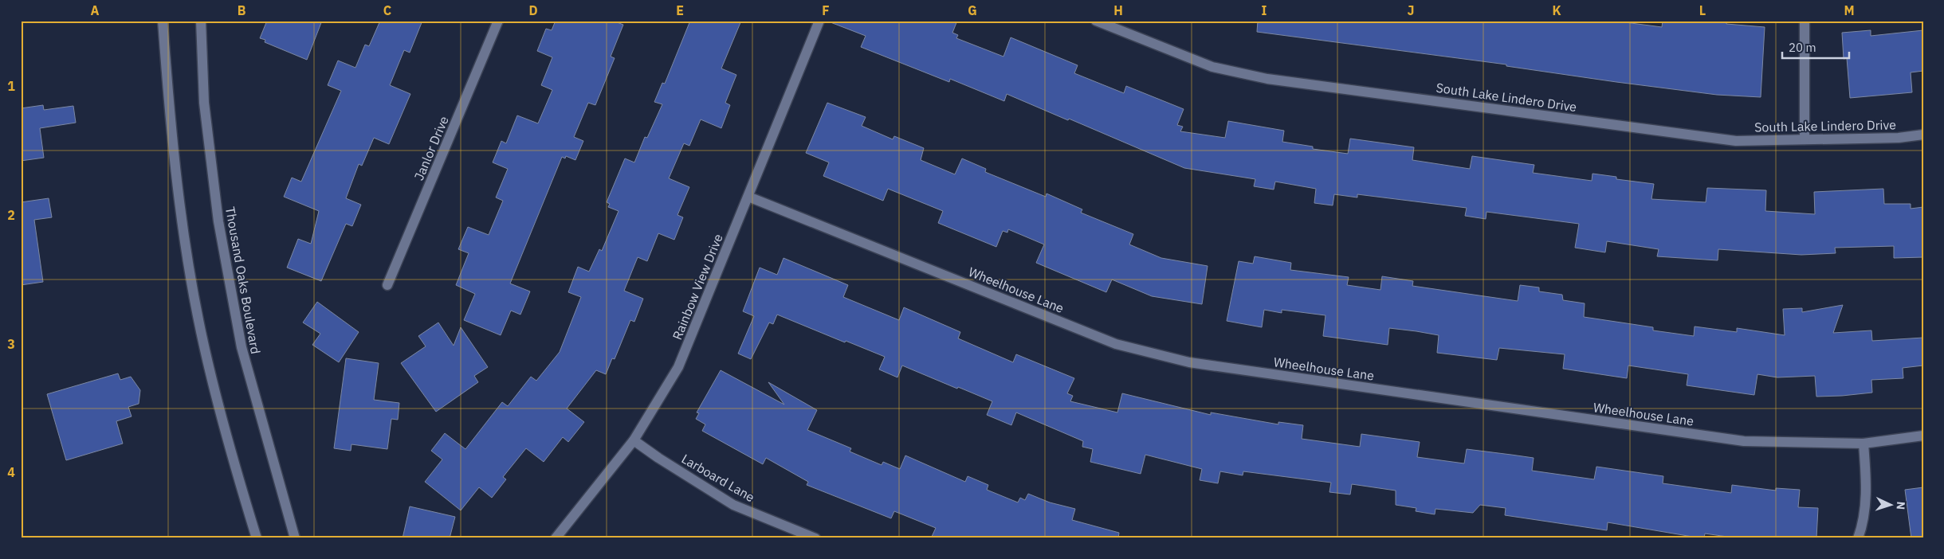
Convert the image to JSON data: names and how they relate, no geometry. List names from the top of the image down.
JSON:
{
  "streets": {
    "street": [
      "South Lake Lindero Drive",
      "Janlor Drive",
      "Thousand Oaks Boulevard",
      "Rainbow View Drive",
      "Wheelhouse Lane",
      "Larboard Lane"
    ]
  },
  "crossings": [
    ["Rainbow View Drive", "Wheelhouse Lane"],
    ["Rainbow View Drive", "Larboard Lane"]
  ],
  "scale_bar": "20 m",
  "north": "right",
  "grid": {
    "columns": [
      "A",
      "B",
      "C",
      "D",
      "E",
      "F",
      "G",
      "H",
      "I",
      "J",
      "K",
      "L",
      "M"
    ],
    "rows": [
      "1",
      "2",
      "3",
      "4"
    ]
  }
}
